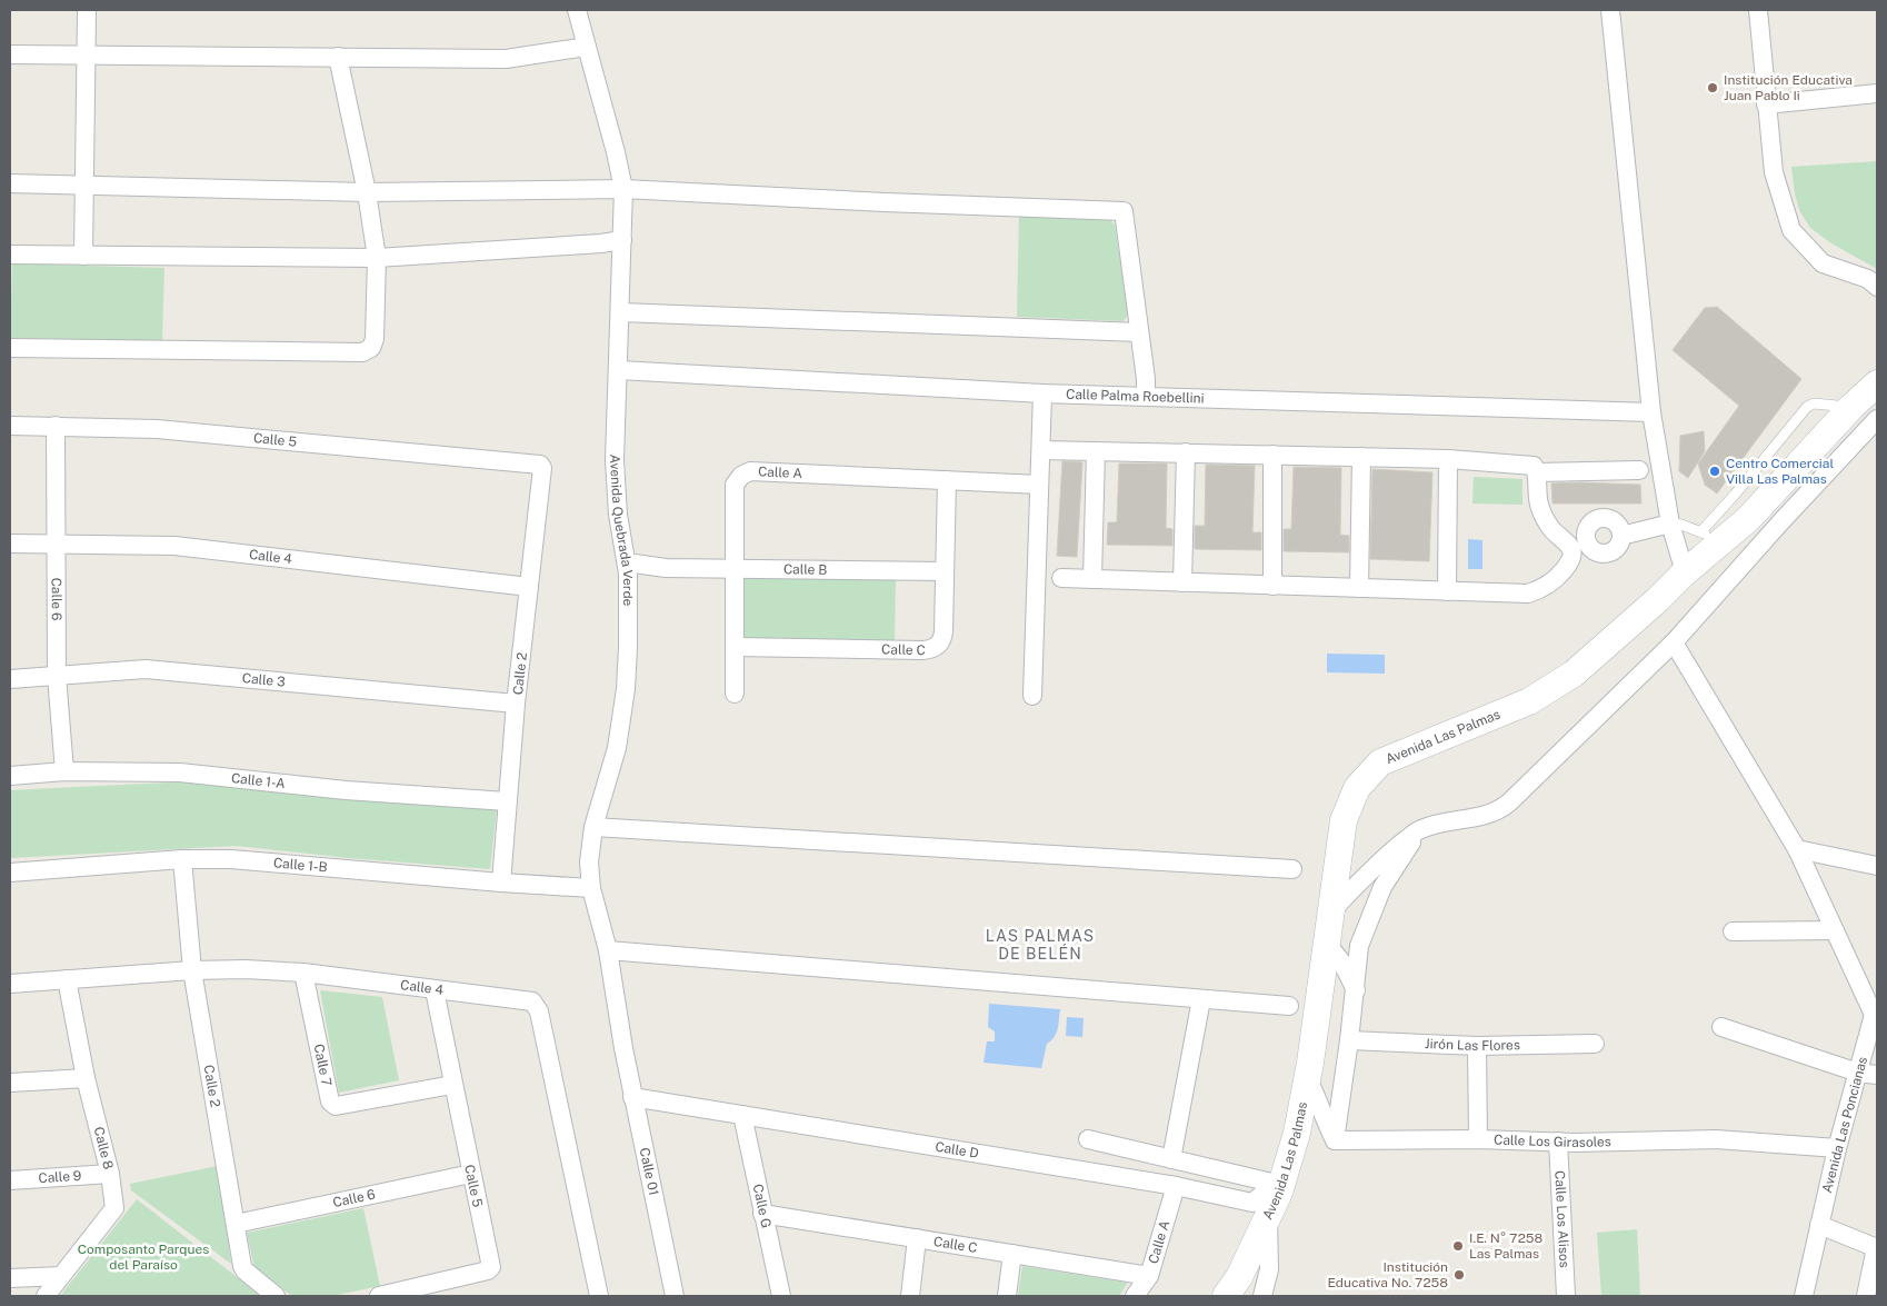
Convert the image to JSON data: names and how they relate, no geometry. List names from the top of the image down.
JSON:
{
  "streets": {
    "main road": ["Avenida Las Palmas"],
    "street": [
      "Calle Palma Roebellini",
      "Calle 5",
      "Calle A",
      "Avenida Quebrada Verde",
      "Calle 4",
      "Calle B",
      "Calle 6",
      "Calle C",
      "Calle 2",
      "Calle 3",
      "Calle 1-A",
      "Calle 1-B",
      "Jirón Las Flores",
      "Calle 7",
      "Avenida Las Poncianas",
      "Calle Los Girasoles",
      "Calle 8",
      "Calle D",
      "Calle 01",
      "Calle 9",
      "Calle G",
      "Calle Los Alisos"
    ]
  },
  "crossings": [
    ["Calle Palma Roebellini", "Avenida Quebrada Verde"],
    ["Calle 5", "Calle 4"],
    ["Calle 5", "Calle 6"],
    ["Calle 5", "Calle 2"],
    ["Calle 5", "Calle 7"],
    ["Calle A", "Calle B"],
    ["Calle A", "Calle C"],
    ["Calle A", "Calle D"],
    ["Avenida Quebrada Verde", "Calle B"],
    ["Avenida Quebrada Verde", "Calle 1-B"],
    ["Avenida Quebrada Verde", "Calle 01"],
    ["Calle 4", "Calle 6"],
    ["Calle 4", "Calle 2"],
    ["Calle 4", "Calle 7"],
    ["Calle 4", "Calle 8"],
    ["Calle B", "Calle C"],
    ["Calle 6", "Calle 2"],
    ["Calle 6", "Calle 3"],
    ["Calle 6", "Calle 1-A"],
    ["Calle C", "Calle G"],
    ["Calle 2", "Calle 3"],
    ["Calle 2", "Calle 1-A"],
    ["Calle 2", "Calle 1-B"],
    ["Avenida Las Palmas", "Calle D"],
    ["Avenida Las Poncianas", "Calle Los Girasoles"],
    ["Calle Los Girasoles", "Calle Los Alisos"],
    ["Calle 8", "Calle 9"],
    ["Calle D", "Calle 01"],
    ["Calle D", "Calle G"]
  ],
  "districts": ["LAS PALMAS DE BELÉN"],
  "parks": ["Composanto Parques del Paraíso"],
  "places": [
    "Institución Educativa Juan Pablo Ii",
    "Centro Comercial Villa Las Palmas",
    "I.E. N° 7258 Las Palmas",
    "Institución Educativa No. 7258"
  ]
}
